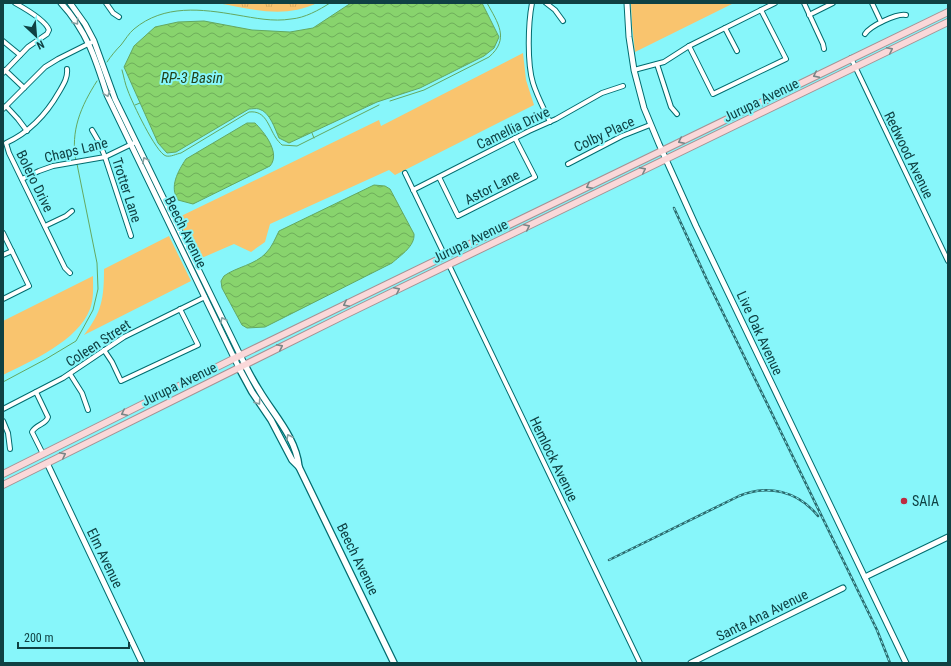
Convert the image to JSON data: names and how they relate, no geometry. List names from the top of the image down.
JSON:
{
  "streets": {
    "main road": ["Jurupa Avenue", "Beech Avenue"],
    "street": [
      "Camellia Drive",
      "Colby Place",
      "Chaps Lane",
      "Redwood Avenue",
      "Bolero Drive",
      "Astor Lane",
      "Trotter Lane",
      "Live Oak Avenue",
      "Coleen Street",
      "Hemlock Avenue",
      "Elm Avenue",
      "Santa Ana Avenue"
    ]
  },
  "crossings": [
    ["Jurupa Avenue", "Redwood Avenue"],
    ["Jurupa Avenue", "Beech Avenue"],
    ["Jurupa Avenue", "Live Oak Avenue"],
    ["Jurupa Avenue", "Hemlock Avenue"],
    ["Jurupa Avenue", "Elm Avenue"],
    ["Camellia Drive", "Astor Lane"],
    ["Colby Place", "Live Oak Avenue"],
    ["Chaps Lane", "Bolero Drive"],
    ["Chaps Lane", "Trotter Lane"],
    ["Chaps Lane", "Beech Avenue"],
    ["Beech Avenue", "Coleen Street"]
  ],
  "water": ["RP-3 Basin"],
  "places": ["SAIA"],
  "scale_bar": "200 m",
  "north": "bottom right"
}
